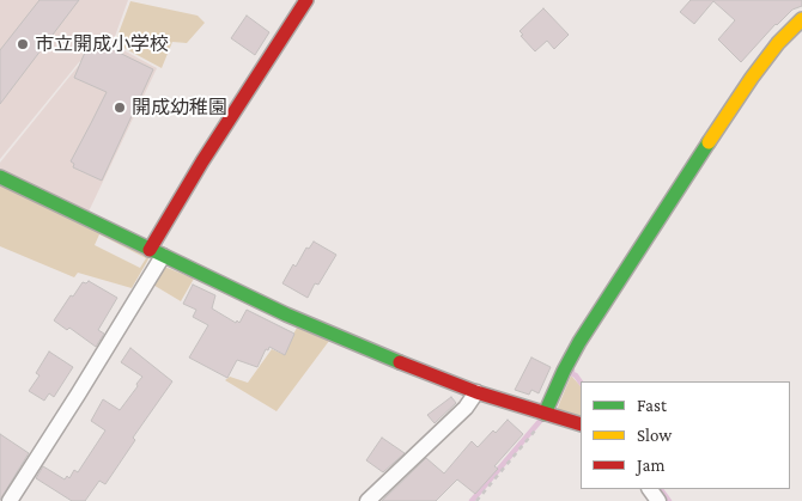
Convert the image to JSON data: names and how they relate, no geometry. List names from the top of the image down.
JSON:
{
  "places": ["市立開成小学校", "開成幼稚園"],
  "legend": ["Fast", "Slow", "Jam"]
}
